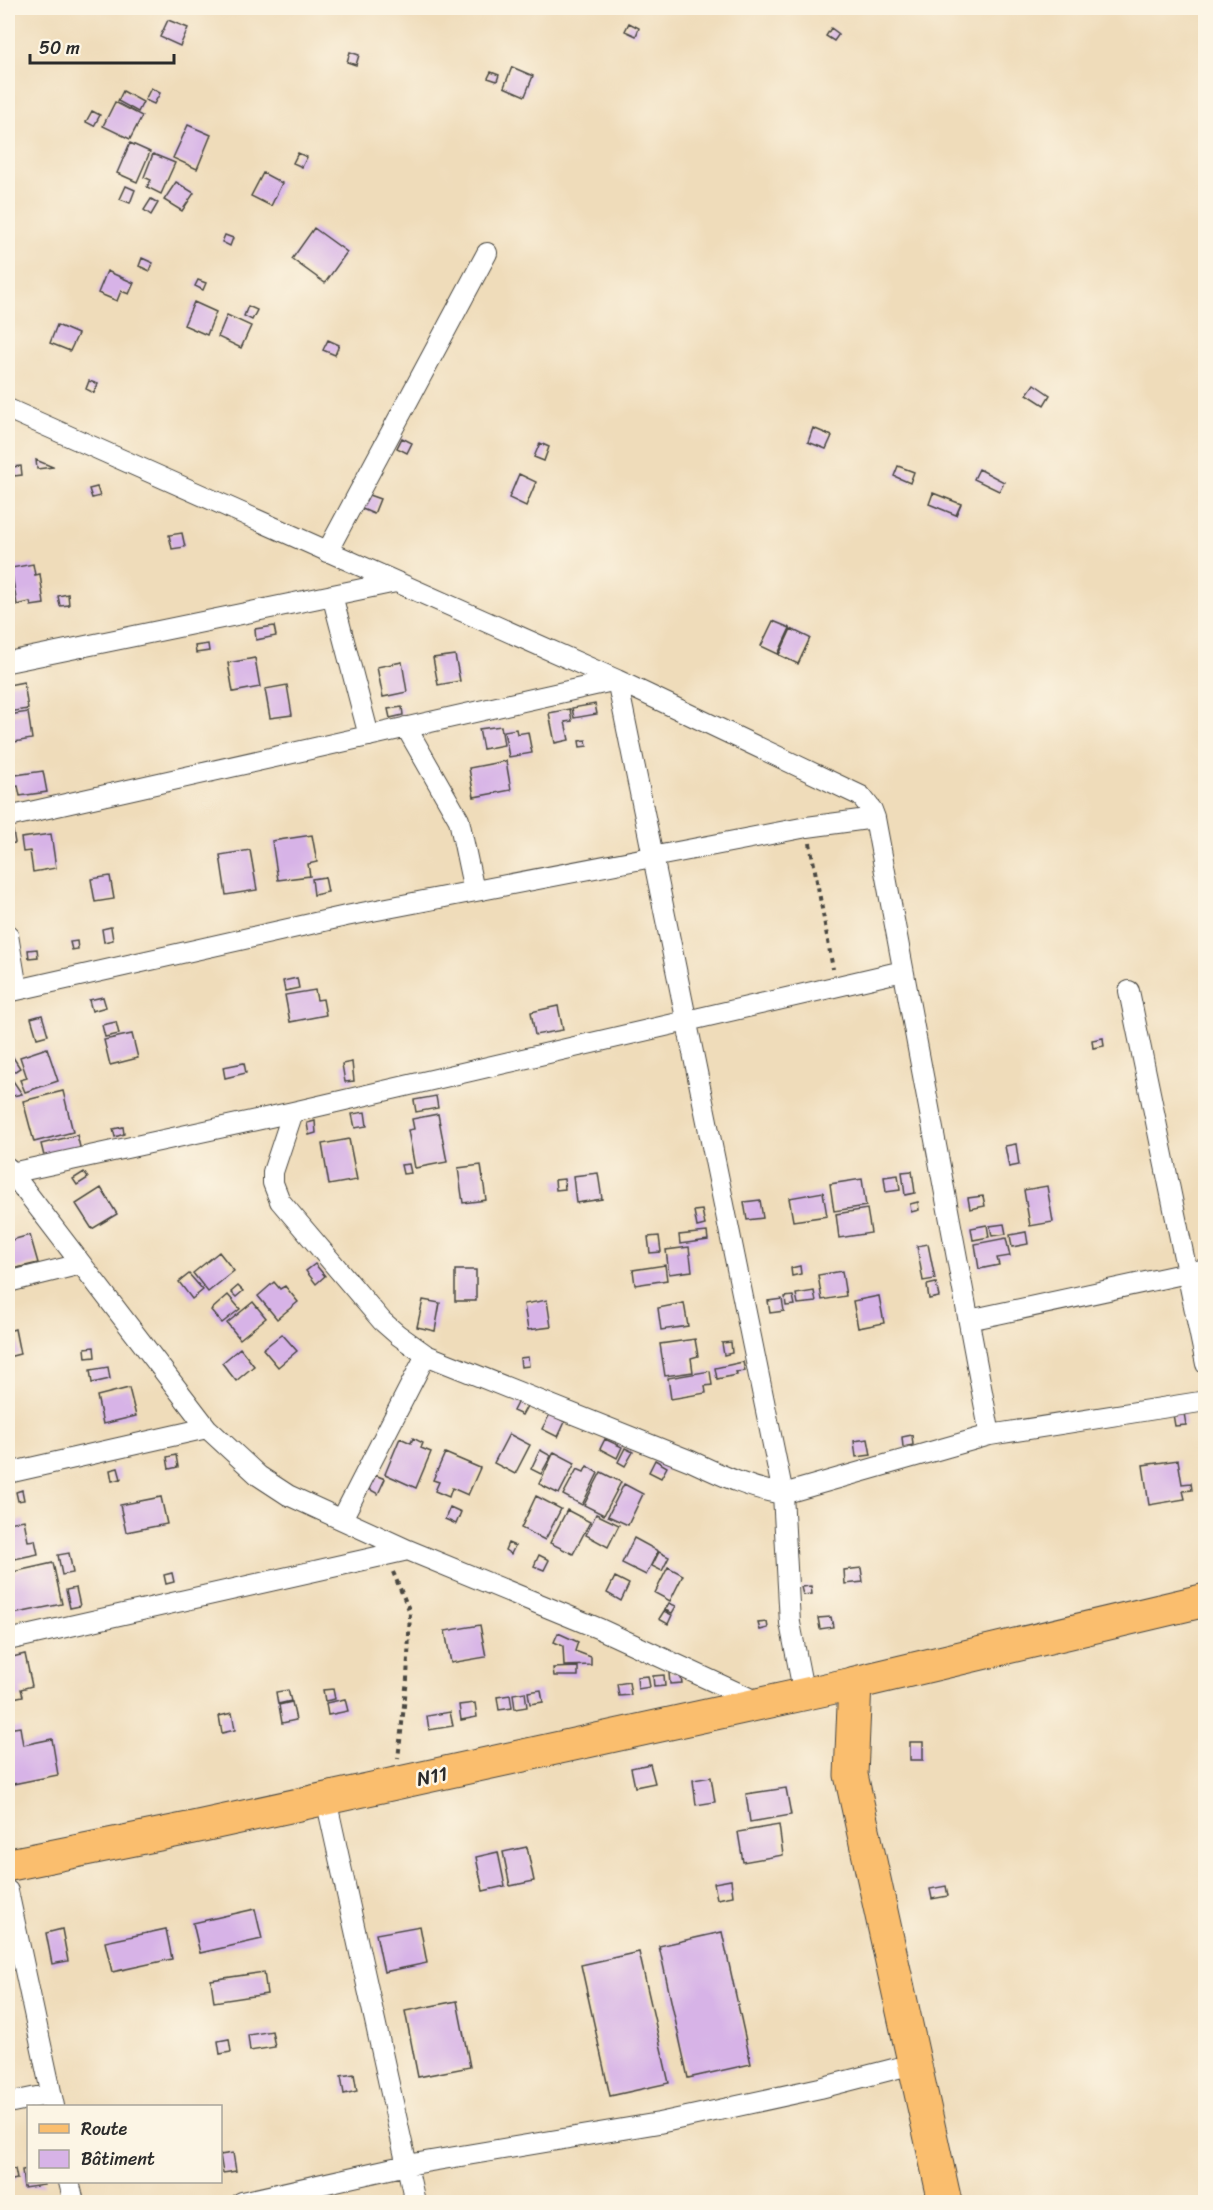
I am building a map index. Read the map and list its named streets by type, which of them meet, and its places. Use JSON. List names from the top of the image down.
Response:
{
  "streets": {
    "main road": ["N11"]
  },
  "legend": ["Route", "Bâtiment"],
  "scale_bar": "50 m"
}
